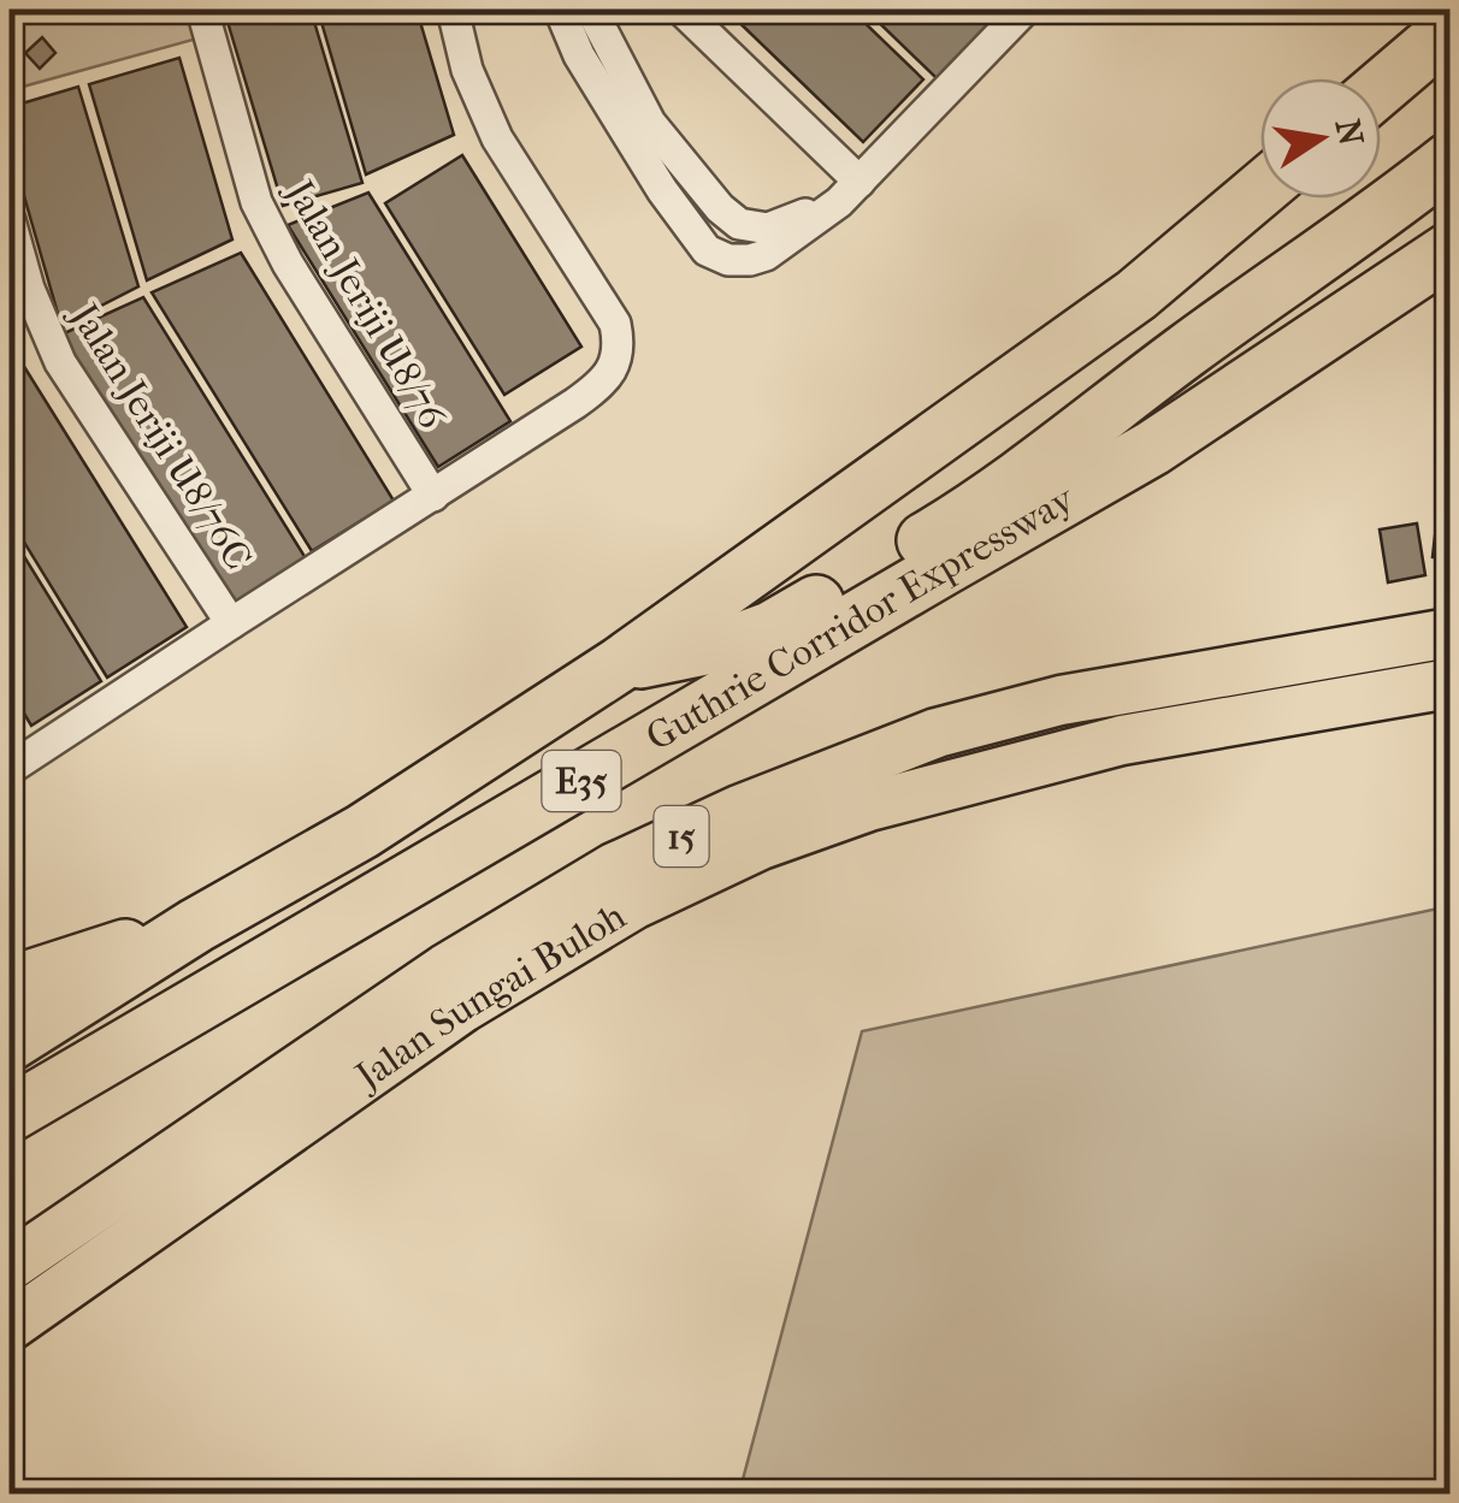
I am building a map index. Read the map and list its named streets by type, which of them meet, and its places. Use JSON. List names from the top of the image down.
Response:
{
  "streets": {
    "highway": [
      "Guthrie Corridor Expressway",
      "E35",
      "15",
      "Jalan Sungai Buloh"
    ],
    "street": ["Jalan Jeriji U8/76", "Jalan Jeriji U8/76C"]
  },
  "crossings": [
    ["Jalan Jeriji U8/76", "Jalan Jeriji U8/76C"]
  ],
  "north": "right"
}
